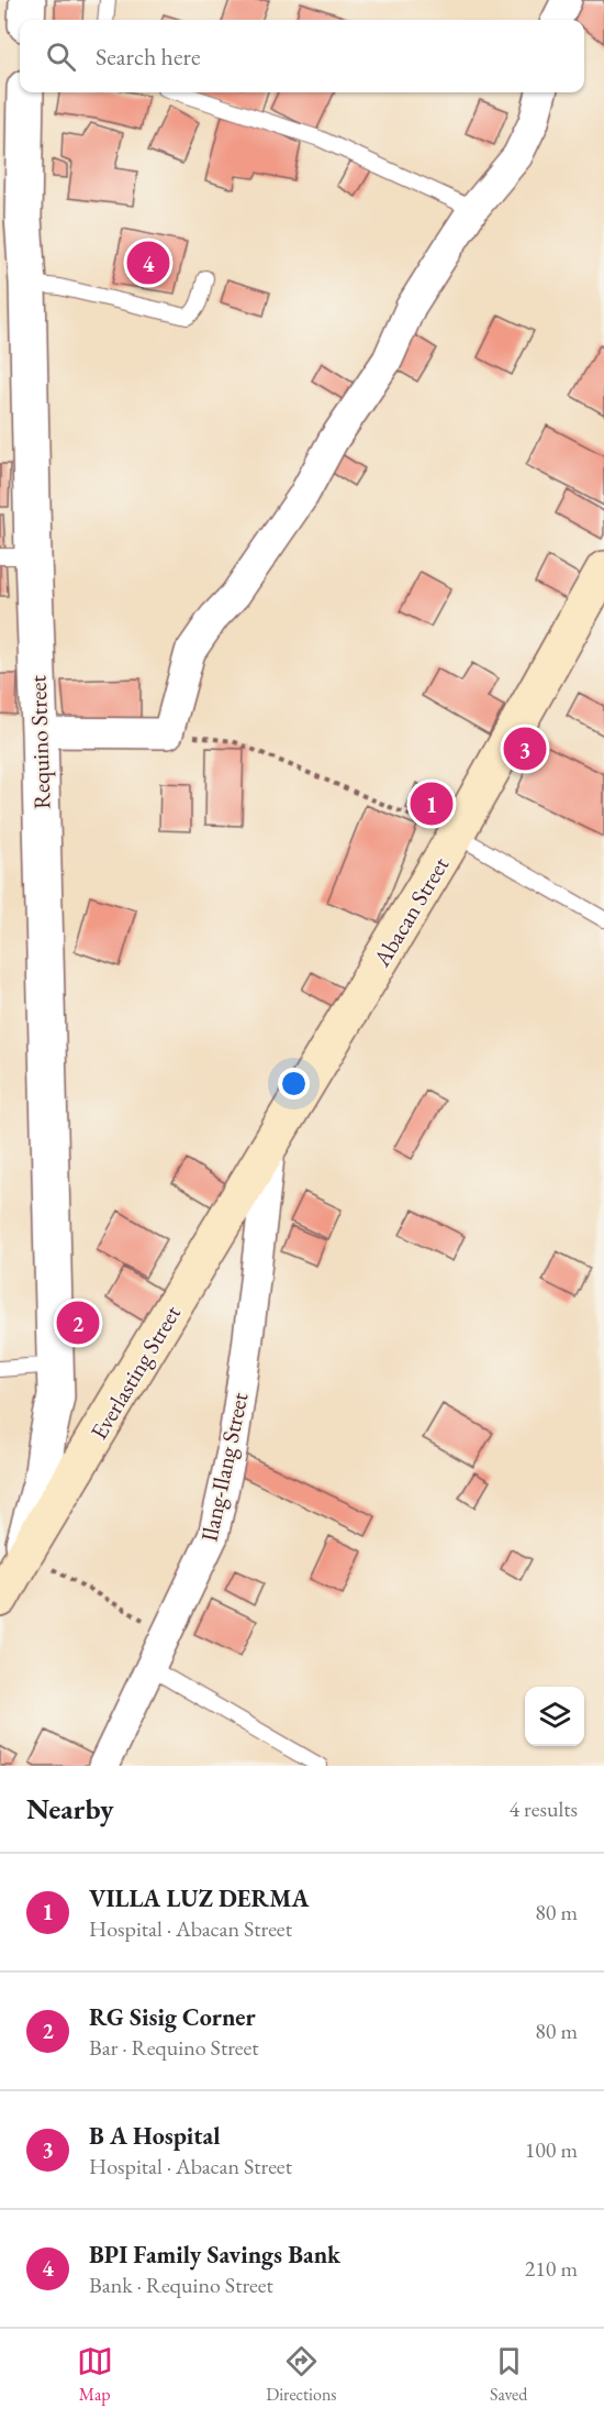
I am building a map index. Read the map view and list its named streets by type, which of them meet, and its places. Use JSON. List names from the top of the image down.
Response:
{
  "streets": {
    "main road": ["Abacan Street", "Everlasting Street"],
    "street": ["Requino Street", "Ilang-Ilang Street"]
  },
  "crossings": [
    ["Requino Street", "Everlasting Street"],
    ["Abacan Street", "Everlasting Street"],
    ["Abacan Street", "Ilang-Ilang Street"],
    ["Everlasting Street", "Ilang-Ilang Street"]
  ],
  "page": {
    "search": "Search here",
    "pins": [
      "4",
      "3",
      "1",
      "2"
    ],
    "heading": ["Nearby", "4 results"],
    "list": [
      {
        "mark": "1",
        "name": "VILLA LUZ DERMA",
        "note": "Hospital · Abacan Street",
        "value": "80 m"
      },
      {
        "mark": "2",
        "name": "RG Sisig Corner",
        "note": "Bar · Requino Street",
        "value": "80 m"
      },
      {
        "mark": "3",
        "name": "B A Hospital",
        "note": "Hospital · Abacan Street",
        "value": "100 m"
      },
      {
        "mark": "4",
        "name": "BPI Family Savings Bank",
        "note": "Bank · Requino Street",
        "value": "210 m"
      }
    ],
    "nav": ["Map", "Directions", "Saved"]
  }
}
